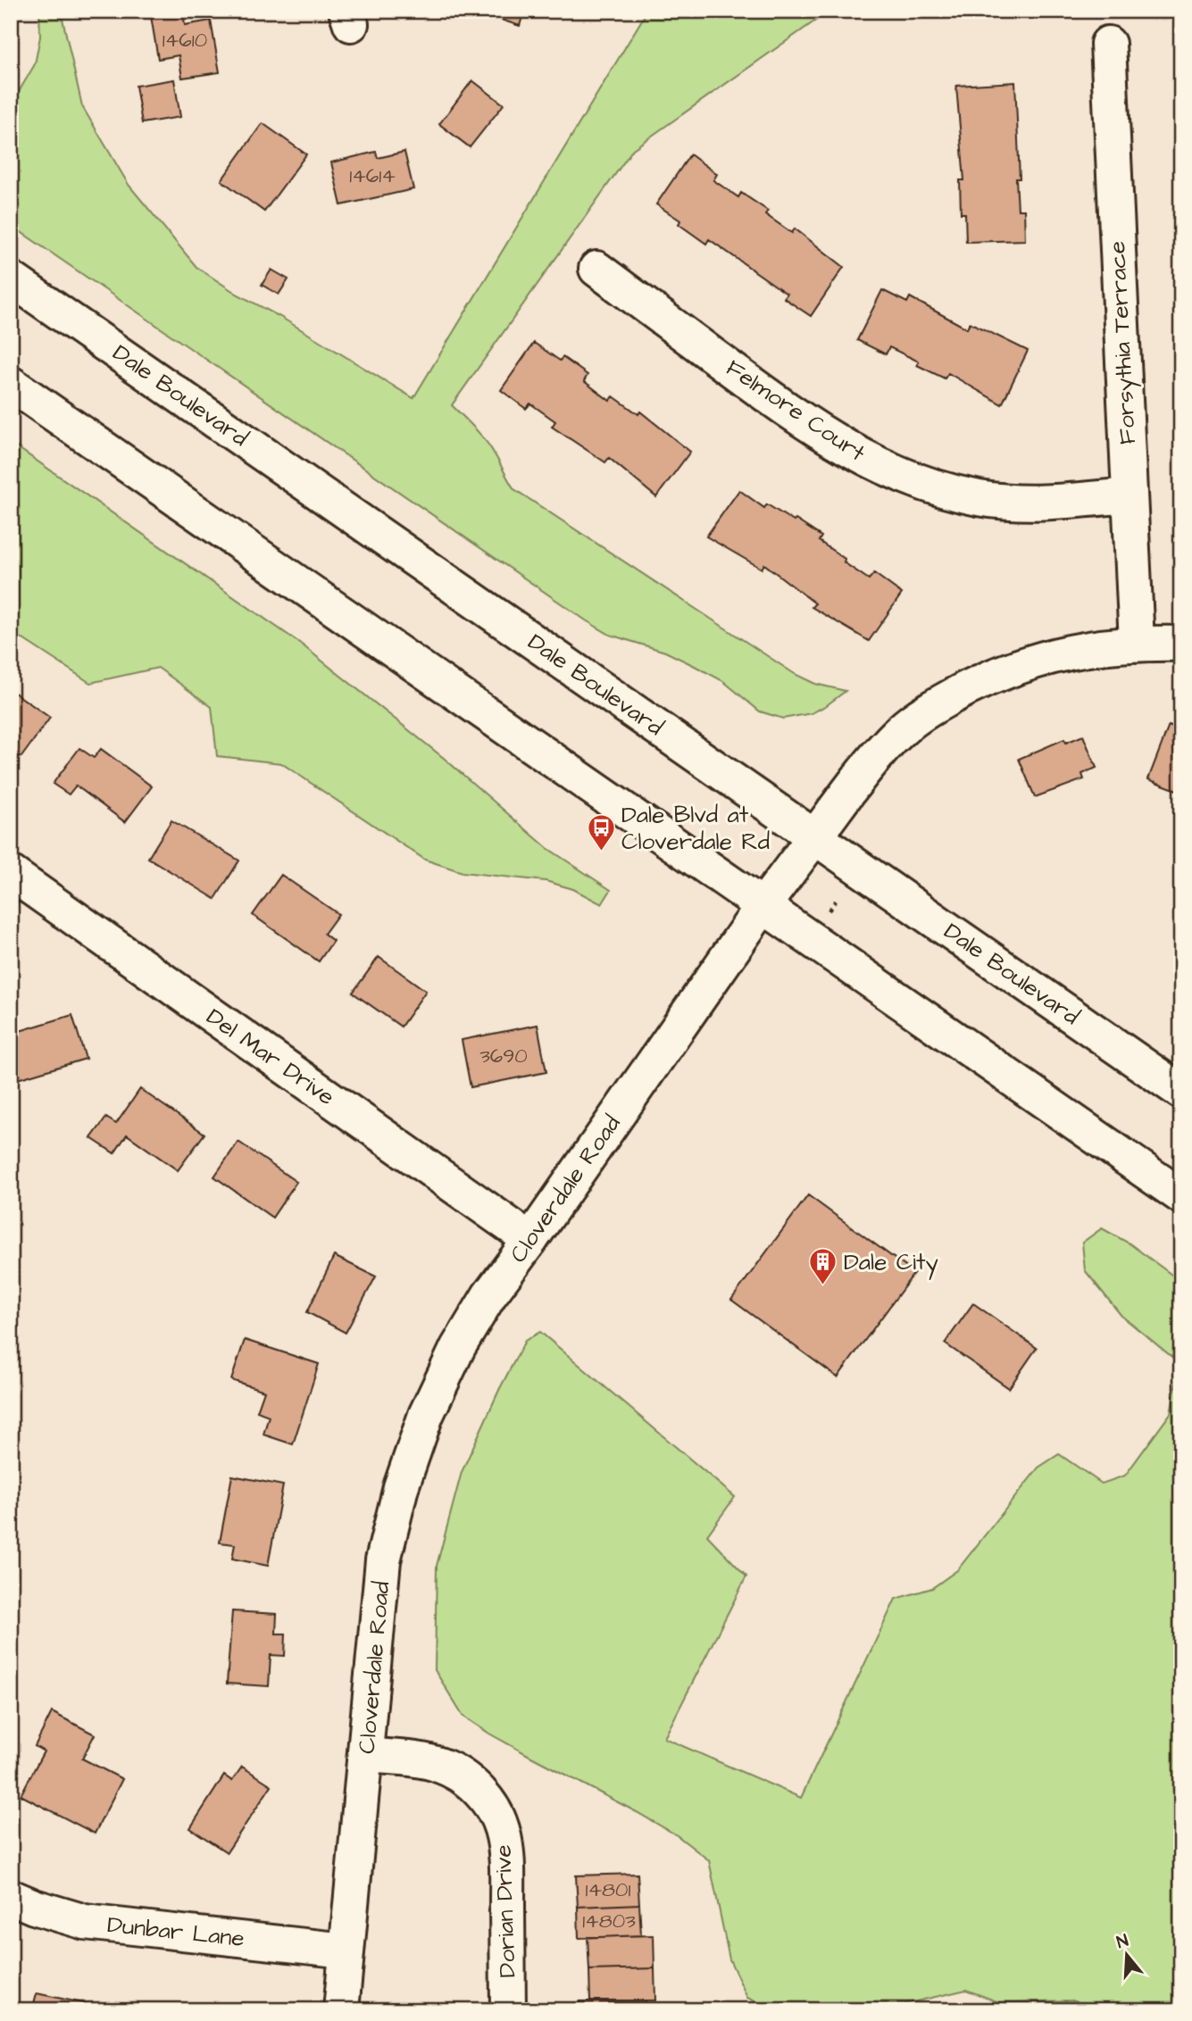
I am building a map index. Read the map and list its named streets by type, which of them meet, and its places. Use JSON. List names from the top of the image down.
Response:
{
  "streets": {
    "street": [
      "Forsythia Terrace",
      "Dale Boulevard",
      "Felmore Court",
      "Del Mar Drive",
      "Cloverdale Road",
      "Dorian Drive",
      "Dunbar Lane"
    ]
  },
  "crossings": [
    ["Forsythia Terrace", "Felmore Court"],
    ["Forsythia Terrace", "Cloverdale Road"],
    ["Dale Boulevard", "Cloverdale Road"],
    ["Del Mar Drive", "Cloverdale Road"],
    ["Cloverdale Road", "Dorian Drive"],
    ["Cloverdale Road", "Dunbar Lane"]
  ],
  "places": {
    "bus stop": ["Dale Blvd at Cloverdale Rd"],
    "building": ["Dale City"]
  },
  "house_numbers": [
    "14610",
    "14614",
    "3690",
    "14801",
    "14803"
  ],
  "north": "top"
}
